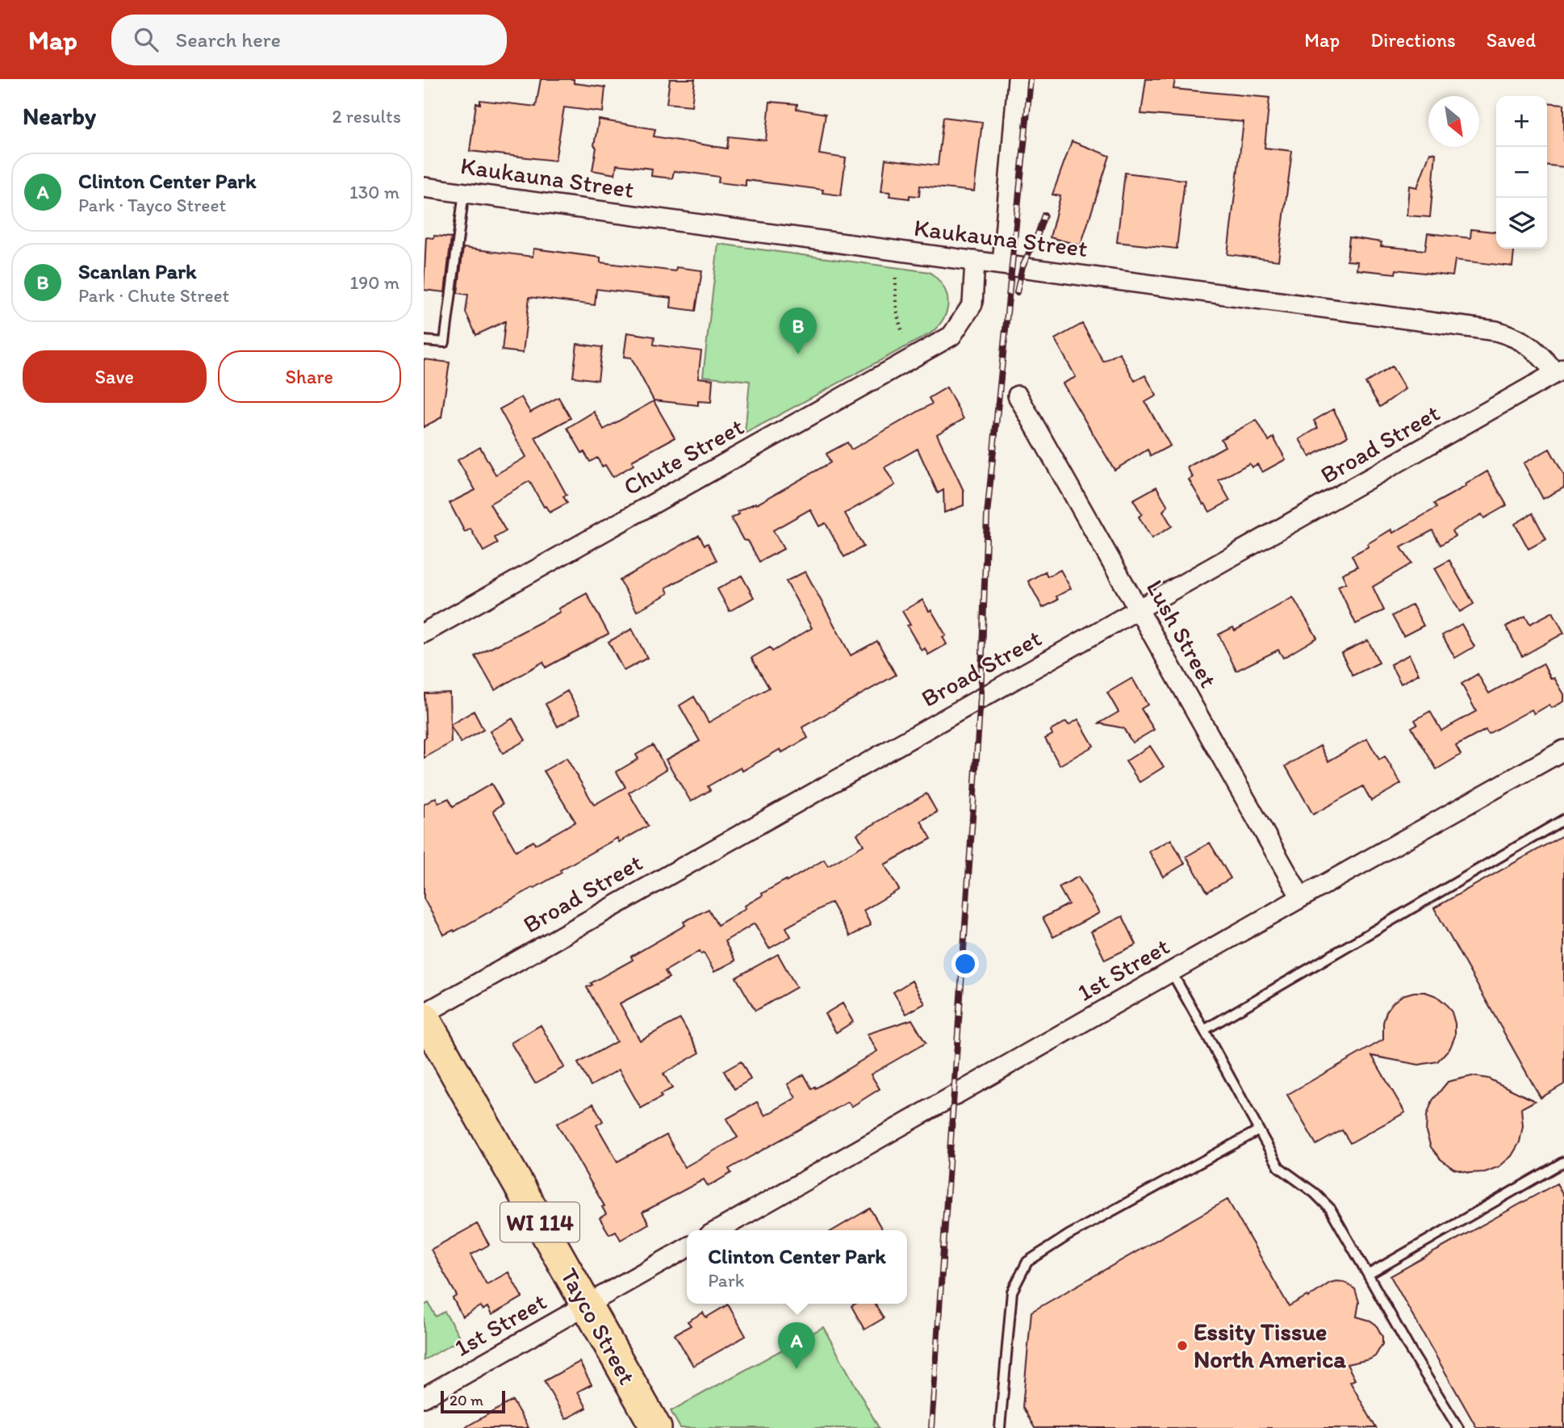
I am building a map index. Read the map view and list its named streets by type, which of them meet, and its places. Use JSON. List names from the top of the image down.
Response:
{
  "streets": {
    "main road": ["WI 114", "Tayco Street"],
    "street": [
      "Kaukauna Street",
      "Broad Street",
      "Chute Street",
      "Lush Street",
      "1st Street"
    ]
  },
  "crossings": [
    ["Kaukauna Street", "Broad Street"],
    ["Kaukauna Street", "Chute Street"],
    ["Broad Street", "Lush Street"],
    ["Broad Street", "Tayco Street"],
    ["Lush Street", "1st Street"],
    ["1st Street", "Tayco Street"]
  ],
  "places": ["Essity Tissue North America"],
  "scale_bar": "20 m",
  "north": "bottom right",
  "page": {
    "header": "Map",
    "search": "Search here",
    "nav": ["Map", "Directions", "Saved"],
    "heading": ["Nearby", "2 results"],
    "map_buttons": ["+", "−"],
    "list": [
      {
        "mark": "A",
        "name": "Clinton Center Park",
        "note": "Park · Tayco Street",
        "value": "130 m"
      },
      {
        "mark": "B",
        "name": "Scanlan Park",
        "note": "Park · Chute Street",
        "value": "190 m"
      }
    ],
    "pins": ["B", "A"],
    "buttons": ["Save", "Share"],
    "popup": ["Clinton Center Park", "Park"],
    "scale": "20 m"
  }
}
